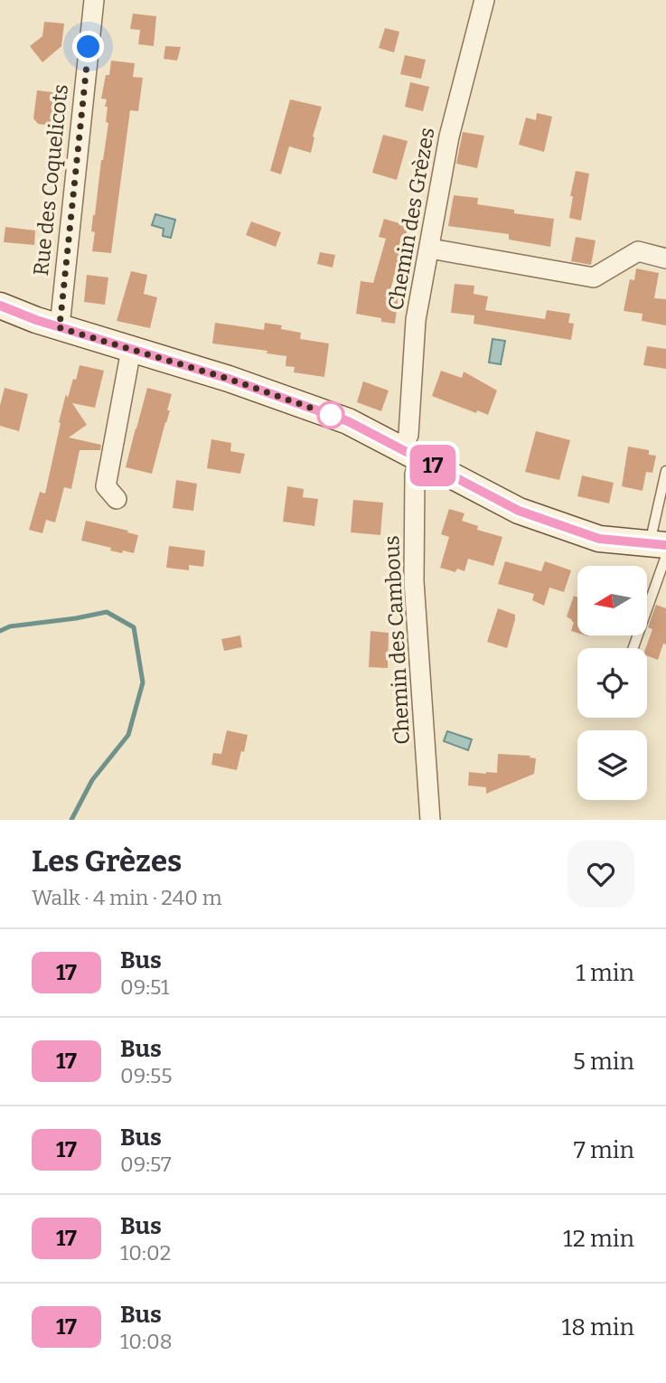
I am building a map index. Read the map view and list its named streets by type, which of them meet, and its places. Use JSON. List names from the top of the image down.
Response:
{
  "streets": {
    "street": ["Rue des Coquelicots", "Chemin des Grèzes", "Chemin des Cambous"]
  },
  "crossings": [
    ["Chemin des Grèzes", "Chemin des Cambous"]
  ],
  "lines": ["bus line 17"],
  "north": "left",
  "page": {
    "on_map": "17",
    "heading": ["Les Grèzes", "Walk · 4 min · 240 m"],
    "list": [
      {
        "mark": "17",
        "name": "Bus",
        "note": "09:51",
        "value": "1 min"
      },
      {
        "mark": "17",
        "name": "Bus",
        "note": "09:55",
        "value": "5 min"
      },
      {
        "mark": "17",
        "name": "Bus",
        "note": "09:57",
        "value": "7 min"
      },
      {
        "mark": "17",
        "name": "Bus",
        "note": "10:02",
        "value": "12 min"
      },
      {
        "mark": "17",
        "name": "Bus",
        "note": "10:08",
        "value": "18 min"
      }
    ]
  }
}
